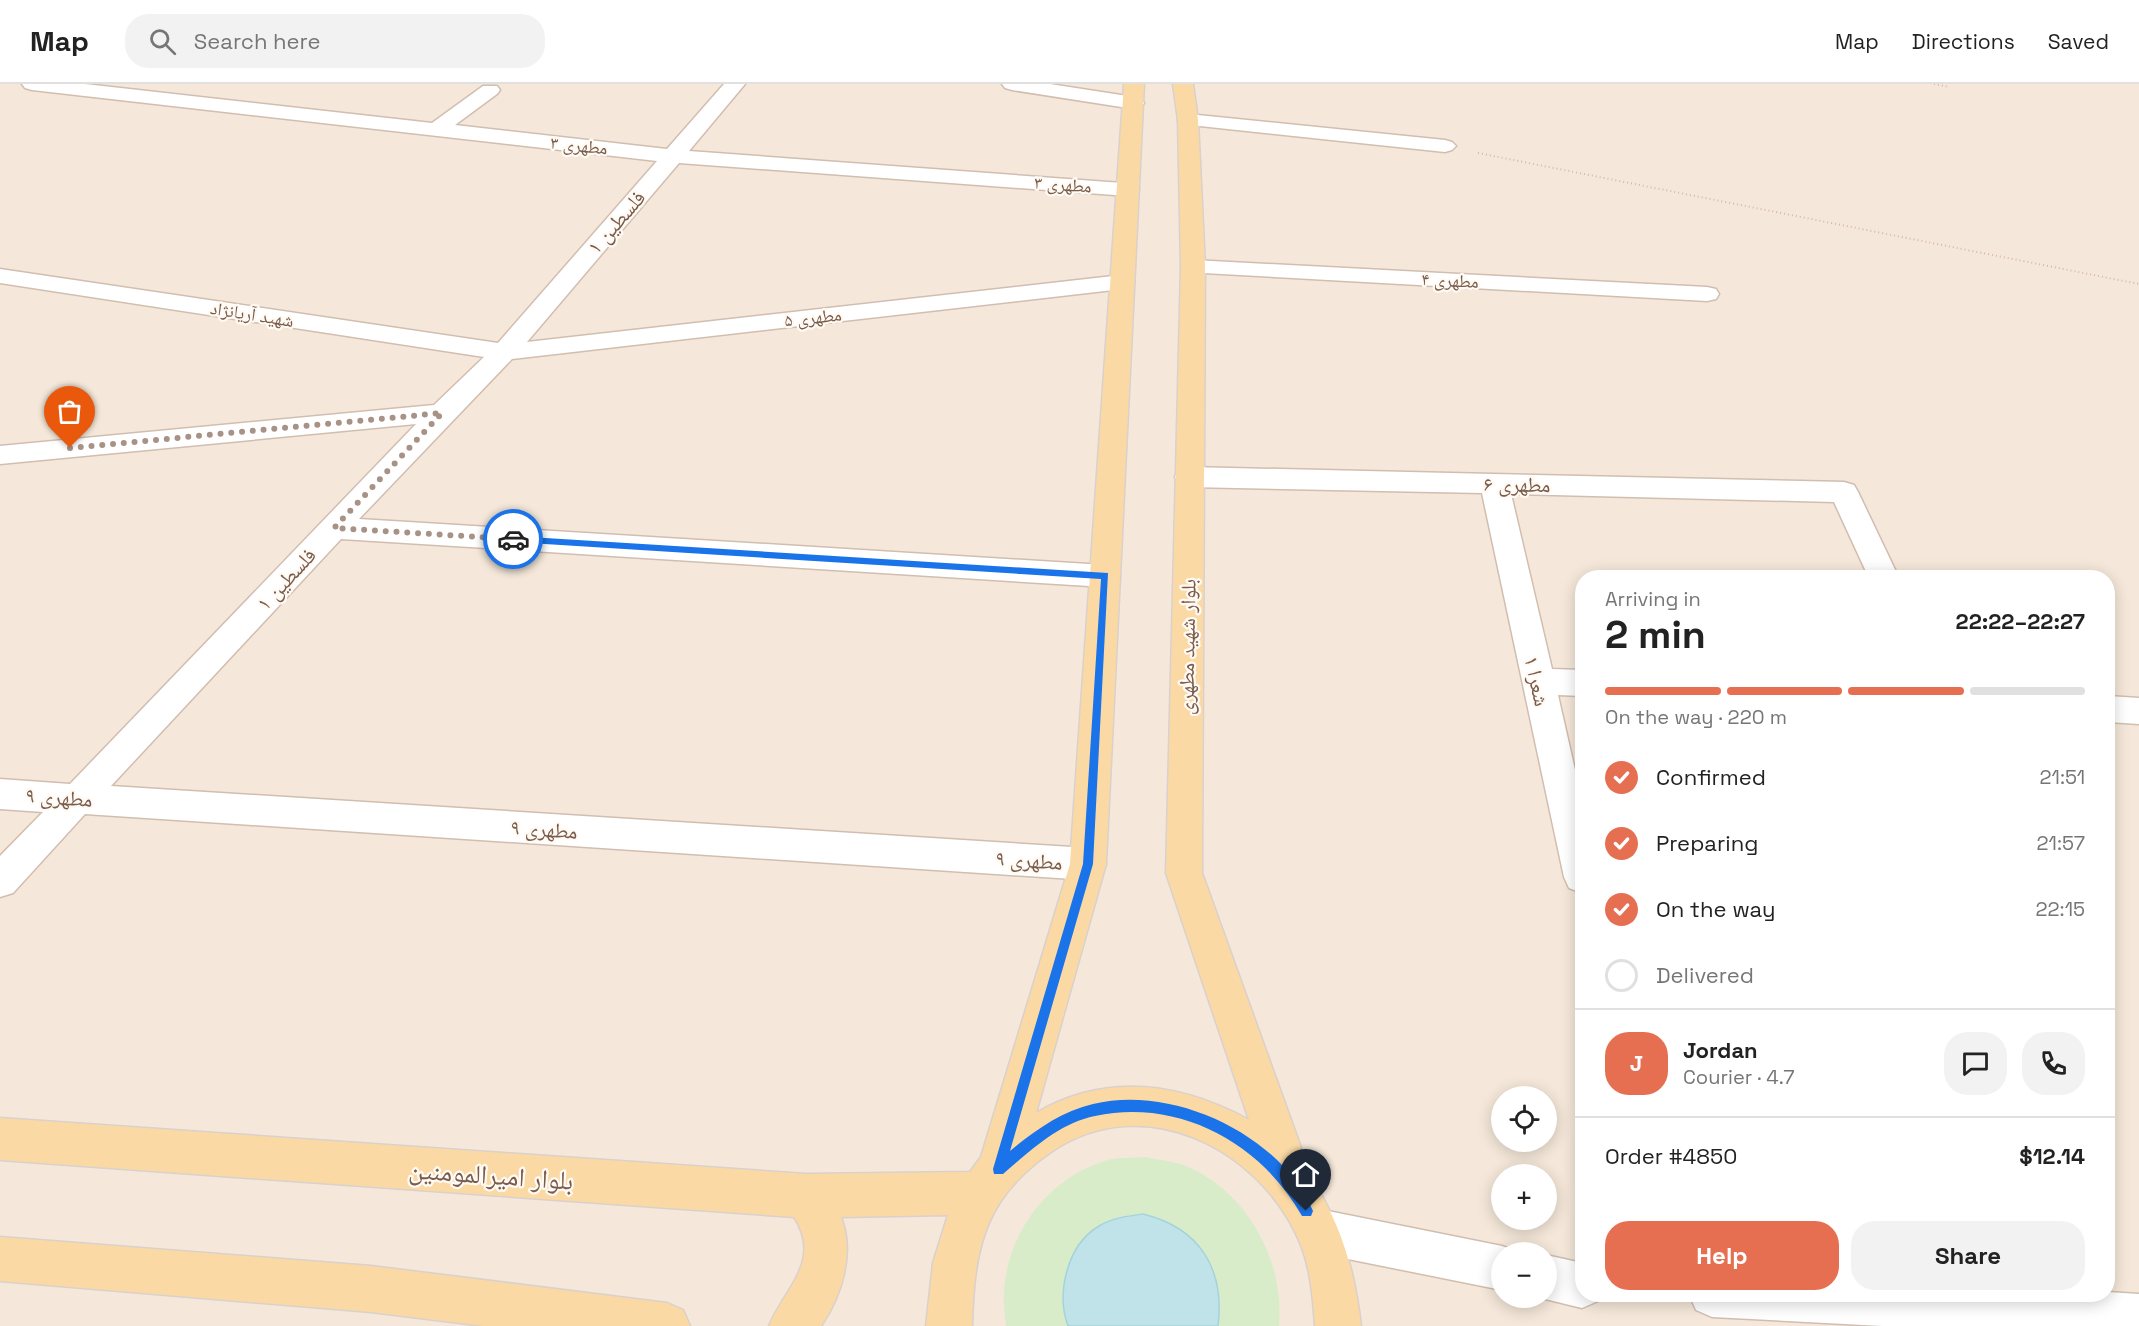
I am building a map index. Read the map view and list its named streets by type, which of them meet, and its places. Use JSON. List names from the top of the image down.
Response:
{
  "streets": {
    "main road": ["بلوار شهید مطهری", "بلوار امیرالمومنین"],
    "street": [
      "مطهری ۳",
      "فلسطین ۱",
      "مطهری ۴",
      "شهید آریانژاد",
      "مطهری ۵",
      "مطهری ۶",
      "شعرا ۱",
      "مطهری ۹"
    ]
  },
  "crossings": [
    ["مطهری ۳", "فلسطین ۱"],
    ["فلسطین ۱", "شهید آریانژاد"],
    ["فلسطین ۱", "مطهری ۵"],
    ["فلسطین ۱", "مطهری ۹"],
    ["مطهری ۴", "بلوار شهید مطهری"],
    ["شهید آریانژاد", "مطهری ۵"],
    ["مطهری ۶", "بلوار شهید مطهری"],
    ["مطهری ۶", "شعرا ۱"]
  ],
  "page": {
    "header": "Map",
    "search": "Search here",
    "nav": ["Map", "Directions", "Saved"],
    "heading": ["2 min", "Arriving in", "22:22–22:27"],
    "panel": [
      "Jordan",
      "Courier · 4.7",
      "Order #4850",
      "$12.14"
    ],
    "bar": "On the way · 220 m",
    "list": [
      ["Confirmed", "21:51"],
      ["Preparing", "21:57"],
      ["On the way", "22:15"],
      "Delivered"
    ],
    "round": "J",
    "map_buttons": ["+", "−"],
    "buttons": ["Help", "Share"]
  }
}
